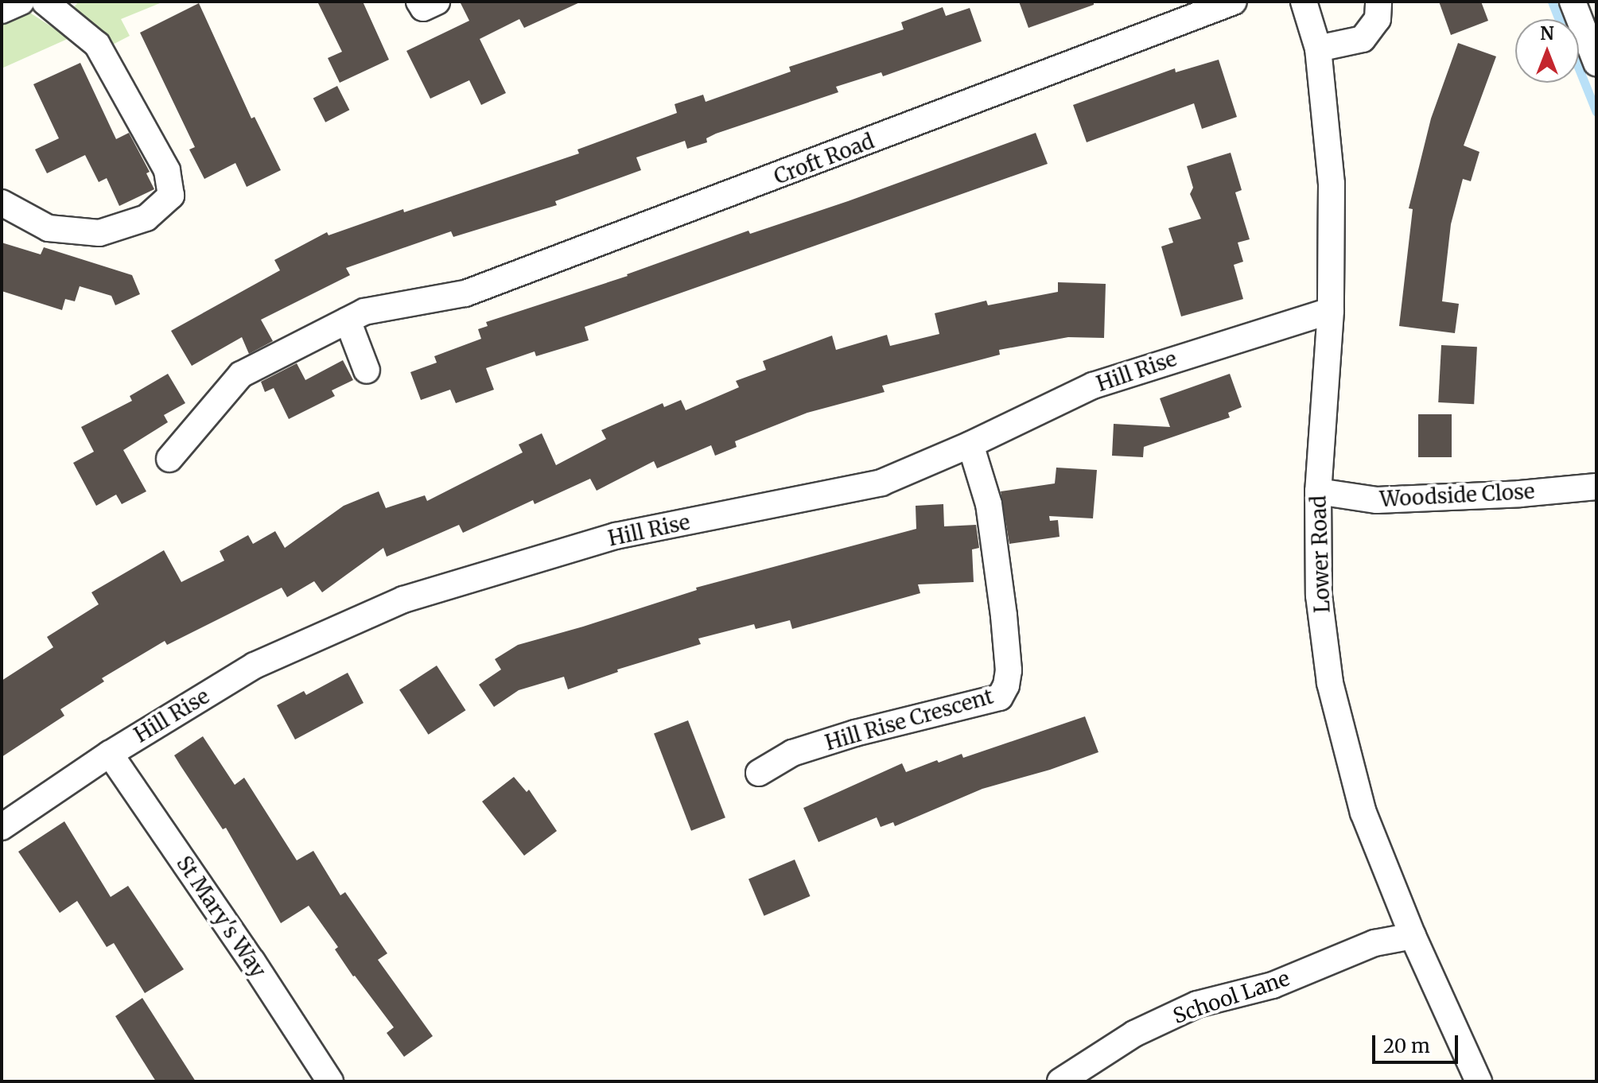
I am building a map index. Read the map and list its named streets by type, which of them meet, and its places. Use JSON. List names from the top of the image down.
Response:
{
  "streets": {
    "street": [
      "Croft Road",
      "Hill Rise",
      "Woodside Close",
      "Lower Road",
      "Hill Rise Crescent",
      "St Mary's Way",
      "School Lane"
    ]
  },
  "crossings": [
    ["Hill Rise", "Lower Road"],
    ["Hill Rise", "Hill Rise Crescent"],
    ["Hill Rise", "St Mary's Way"],
    ["Woodside Close", "Lower Road"],
    ["Lower Road", "School Lane"]
  ],
  "scale_bar": "20 m",
  "north": "top"
}
